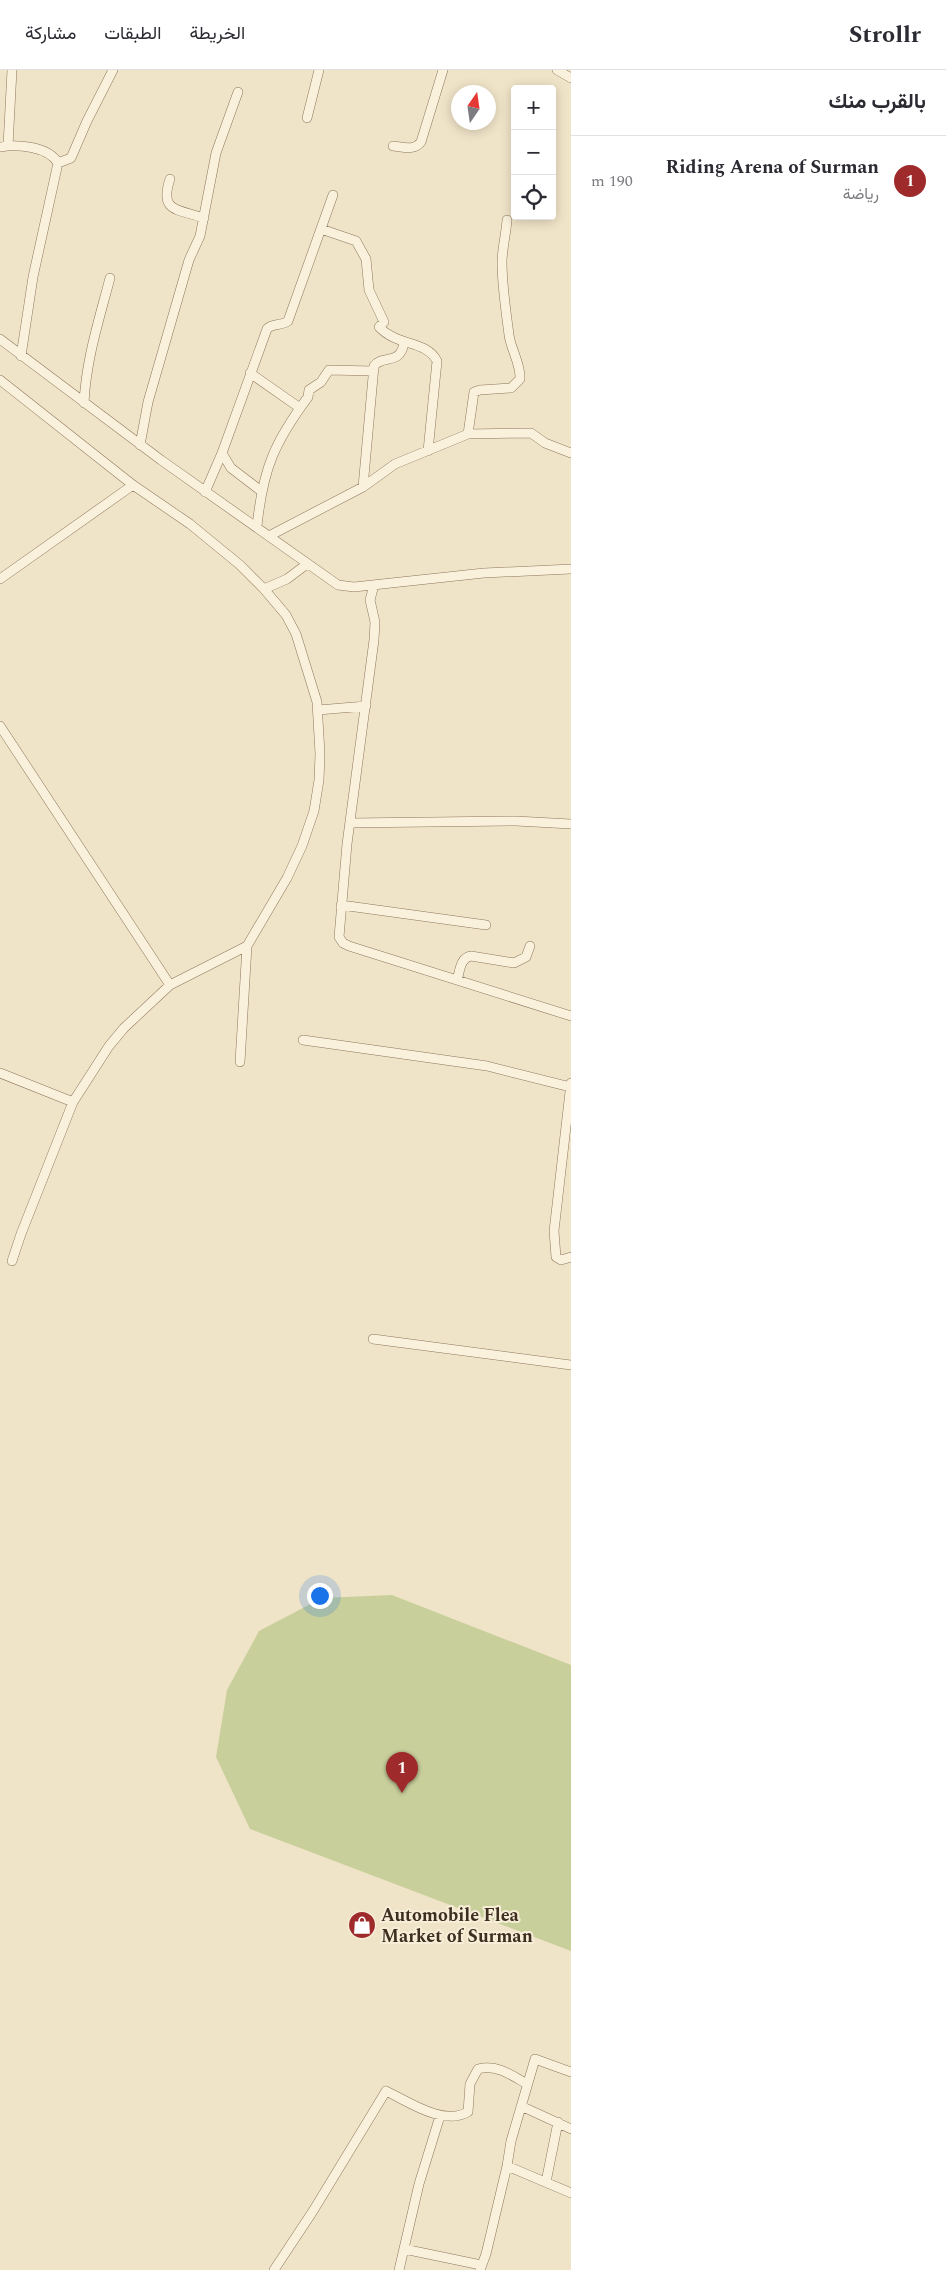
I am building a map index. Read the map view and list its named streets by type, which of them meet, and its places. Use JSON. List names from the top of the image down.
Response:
{
  "places": {
    "shop": ["Automobile Flea Market of Surman"]
  },
  "north": "top",
  "page": {
    "header": "Strollr",
    "nav": ["الخريطة", "الطبقات", "مشاركة"],
    "heading": "بالقرب منك",
    "map_buttons": ["+", "−"],
    "list": [
      {
        "mark": "1",
        "name": "Riding Arena of Surman",
        "note": "رياضة",
        "value": "190 m"
      }
    ],
    "pins": "1"
  }
}
